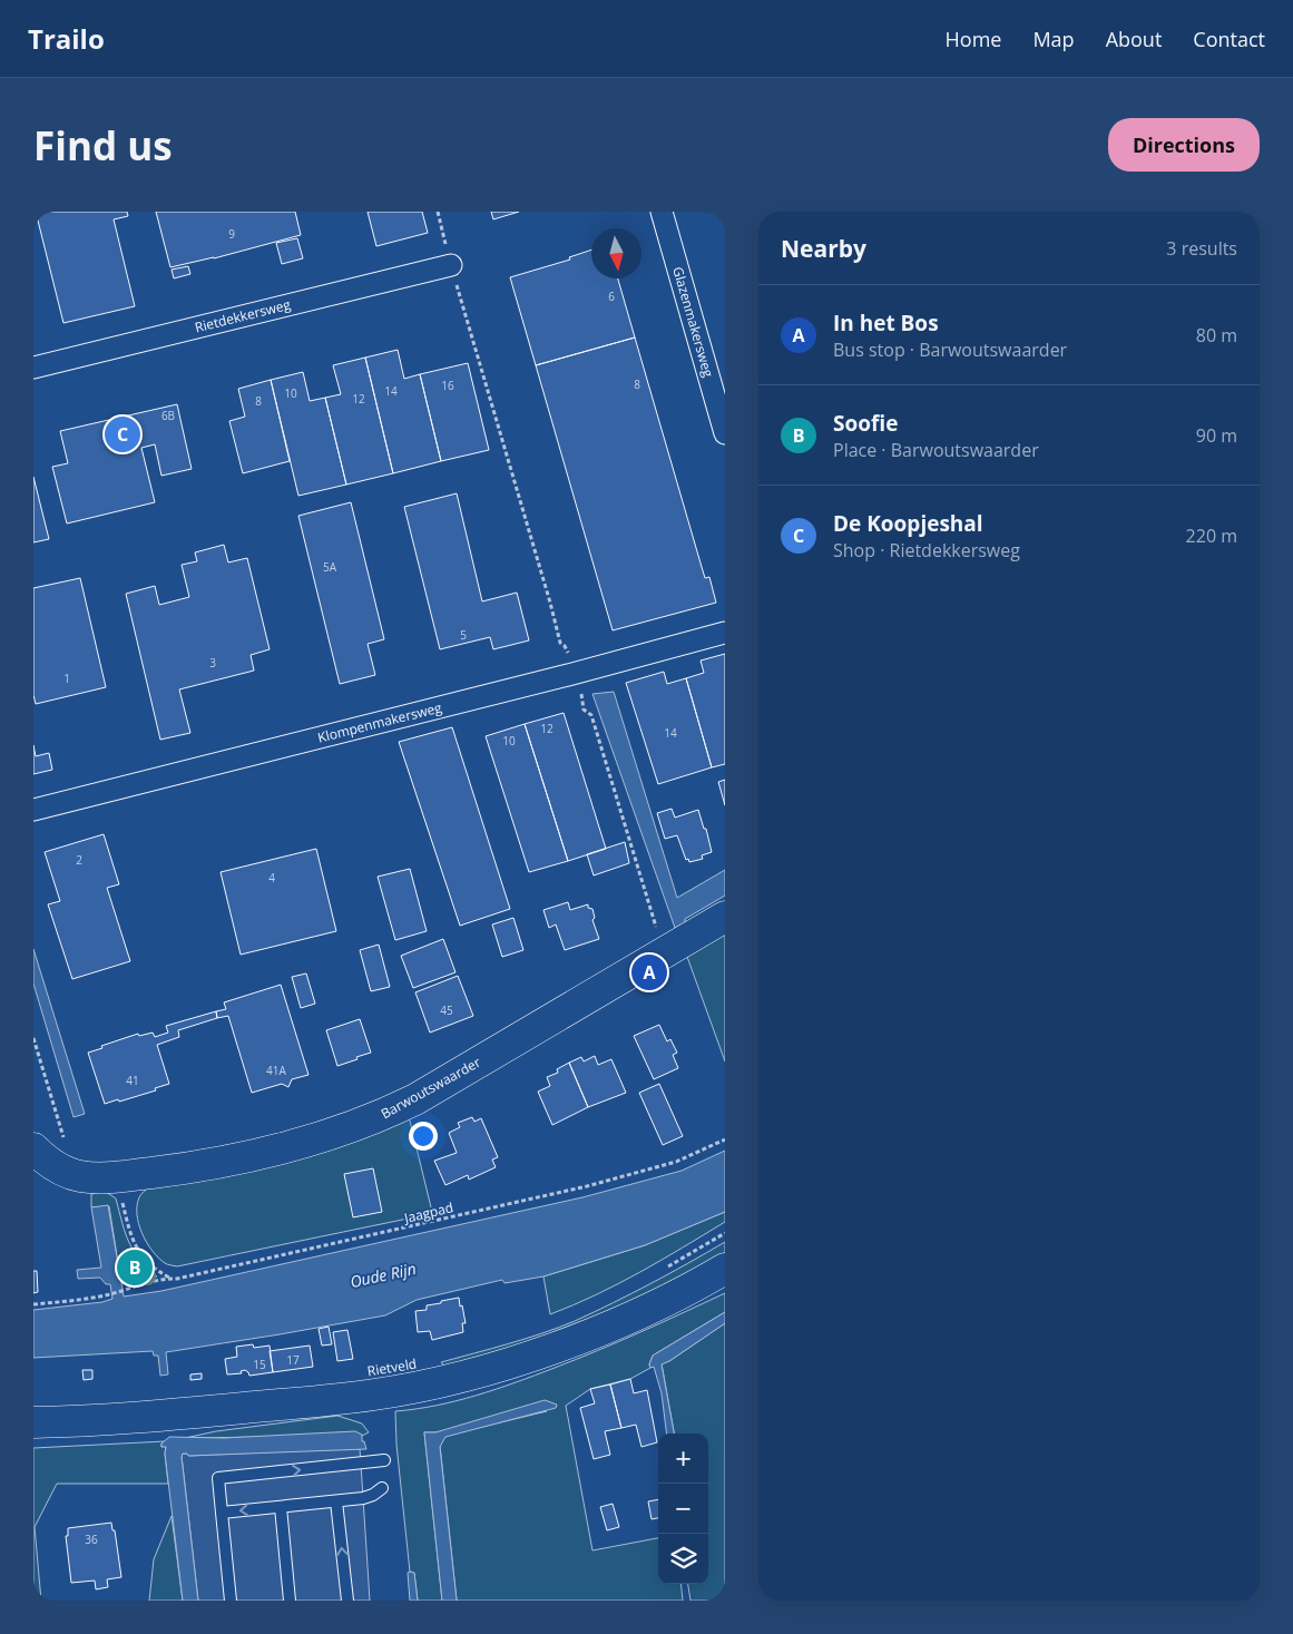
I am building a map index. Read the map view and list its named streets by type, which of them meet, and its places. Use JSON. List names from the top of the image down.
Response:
{
  "streets": {
    "street": [
      "Rietdekkersweg",
      "Glazenmakersweg",
      "Klompenmakersweg",
      "Barwoutswaarder",
      "Rietveld"
    ],
    "path": ["Jaagpad"]
  },
  "water": ["Oude Rijn"],
  "house_numbers": [
    "9",
    "6",
    "8",
    "16",
    "14",
    "10",
    "12",
    "8",
    "6B",
    "5A",
    "5",
    "3",
    "1",
    "12",
    "14",
    "10",
    "2",
    "4",
    "45",
    "41A",
    "41",
    "17",
    "15",
    "36"
  ],
  "north": "bottom",
  "page": {
    "header": "Trailo",
    "nav": [
      "Home",
      "Map",
      "About",
      "Contact"
    ],
    "buttons": "Directions",
    "title": "Find us",
    "heading": ["Nearby", "3 results"],
    "list": [
      {
        "mark": "A",
        "name": "In het Bos",
        "note": "Bus stop · Barwoutswaarder",
        "value": "80 m"
      },
      {
        "mark": "B",
        "name": "Soofie",
        "note": "Place · Barwoutswaarder",
        "value": "90 m"
      },
      {
        "mark": "C",
        "name": "De Koopjeshal",
        "note": "Shop · Rietdekkersweg",
        "value": "220 m"
      }
    ],
    "pins": ["C", "A", "B"],
    "map_buttons": ["+", "−"]
  }
}
